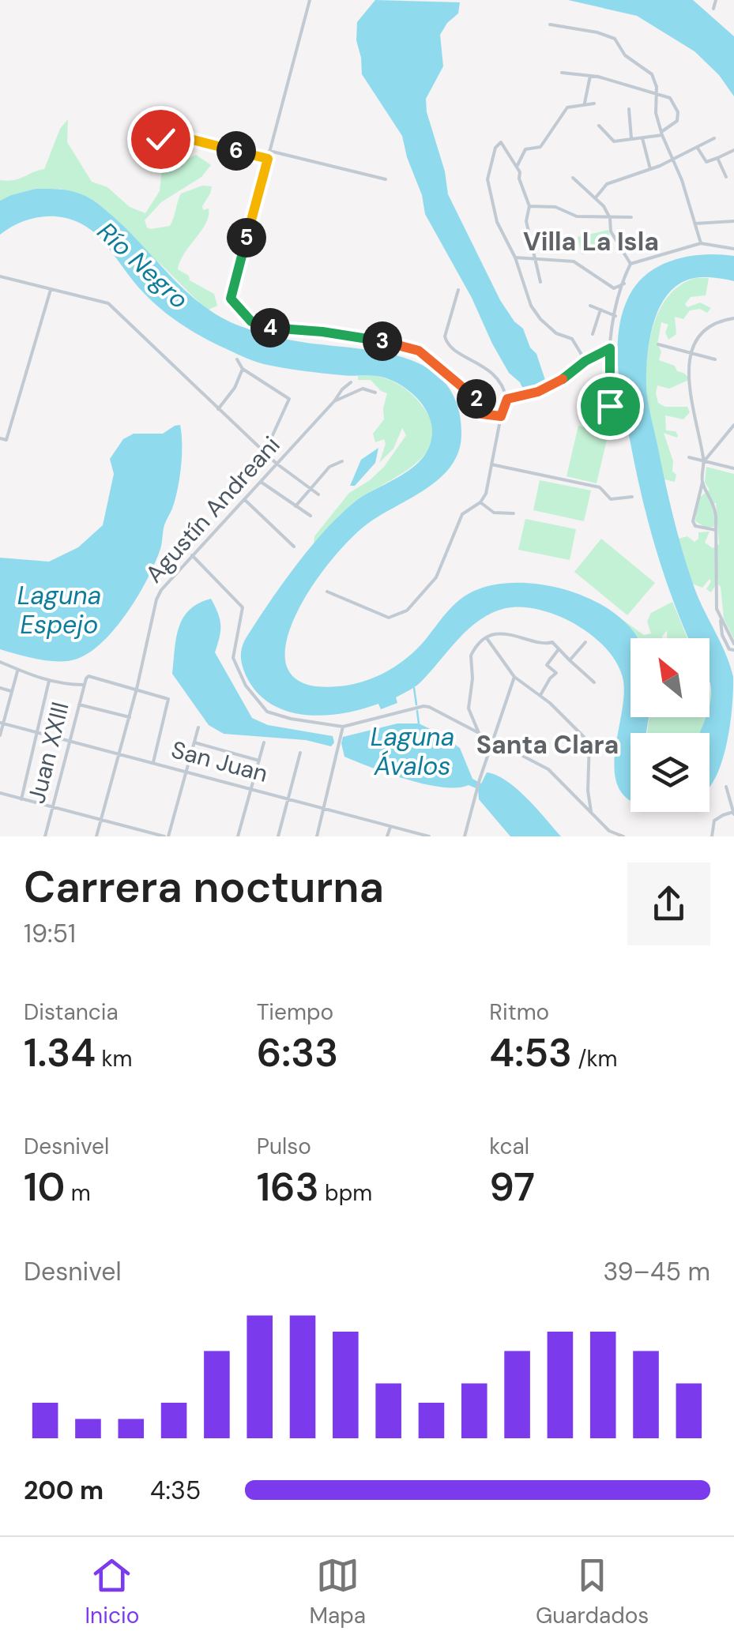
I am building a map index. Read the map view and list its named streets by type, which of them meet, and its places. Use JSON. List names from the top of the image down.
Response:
{
  "streets": {
    "street": ["Agustín Andreani", "Juan XXIII", "San Juan"]
  },
  "crossings": [
    ["Agustín Andreani", "Juan XXIII"],
    ["Agustín Andreani", "San Juan"],
    ["Juan XXIII", "San Juan"]
  ],
  "districts": ["Villa La Isla", "Santa Clara"],
  "water": ["Río Negro", "Laguna Espejo", "Laguna Ávalos"],
  "north": "top left",
  "page": {
    "pins": [
      "6",
      "5",
      "4",
      "3",
      "2"
    ],
    "heading": ["Carrera nocturna", "19:51"],
    "stats": [
      ["Distancia", "1.34 km"],
      ["Tiempo", "6:33"],
      ["Ritmo", "4:53 /km"],
      ["Desnivel", "10 m"],
      ["Pulso", "163 bpm"],
      ["kcal", "97"]
    ],
    "chart": ["Desnivel", "39–45 m"],
    "list": [
      {
        "name": "200 m",
        "note": "4:35"
      }
    ],
    "tabs": ["Inicio", "Mapa", "Guardados"]
  }
}
